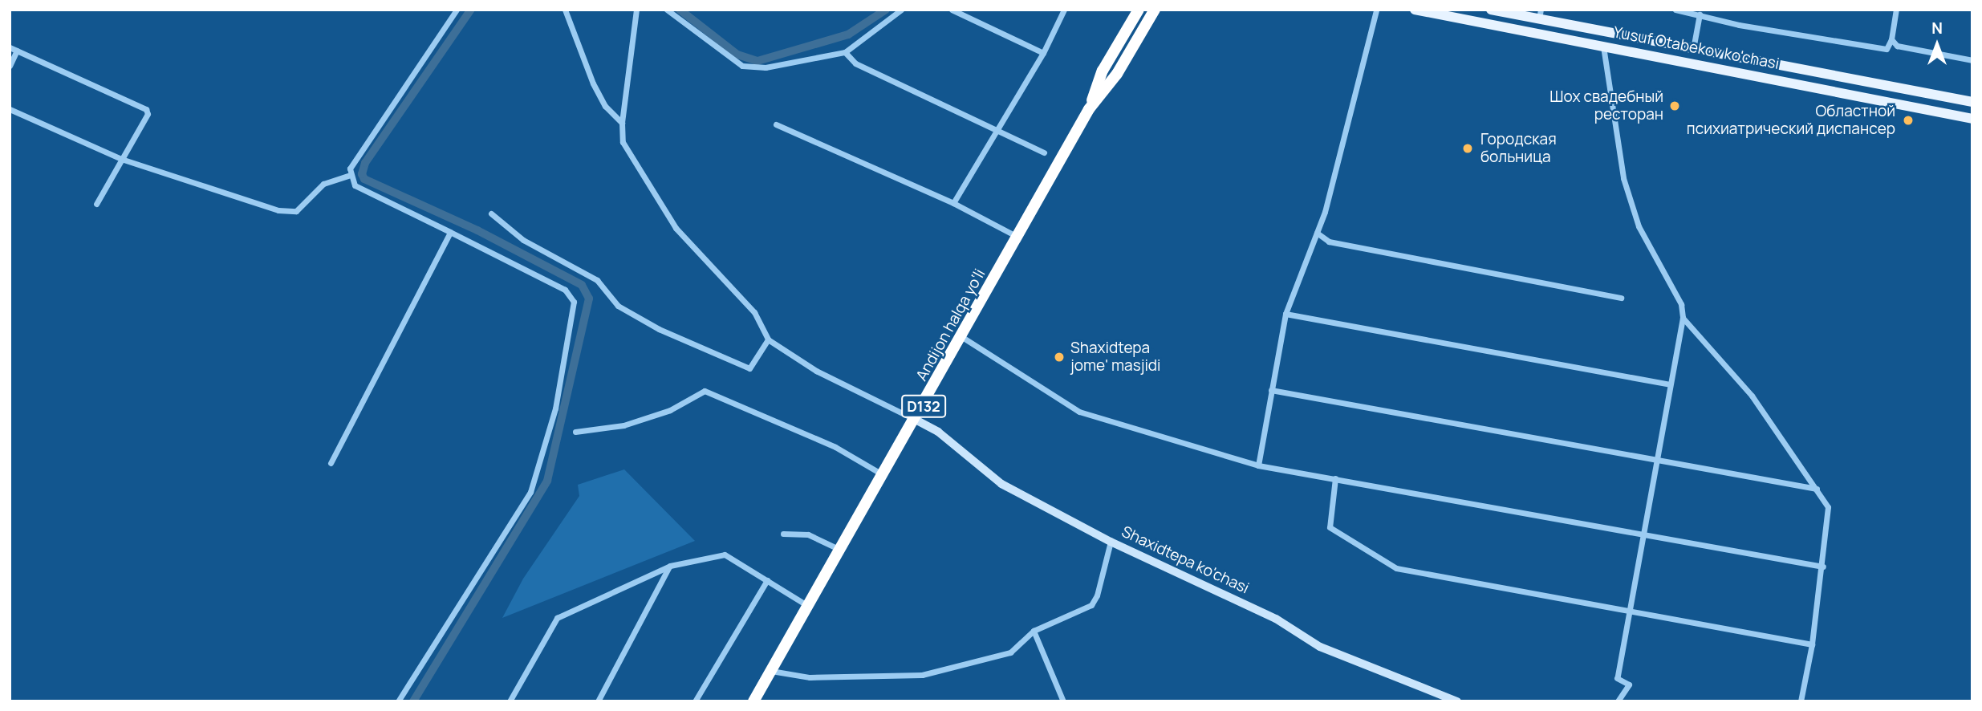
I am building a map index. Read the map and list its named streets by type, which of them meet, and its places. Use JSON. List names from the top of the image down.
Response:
{
  "streets": {
    "highway": ["Andijon halqa yo‘li", "D132"],
    "main road": ["Yusuf Otabekov ko'chasi"],
    "street": ["Shaxidtepa ko'chasi"]
  },
  "crossings": [
    ["Andijon halqa yo‘li", "Shaxidtepa ko'chasi"]
  ],
  "places": [
    "Шох свадебный ресторан",
    "Областной психиатрический диспансер",
    "Городская больница",
    "Shaxidtepa jome' masjidi"
  ],
  "north": "top"
}
